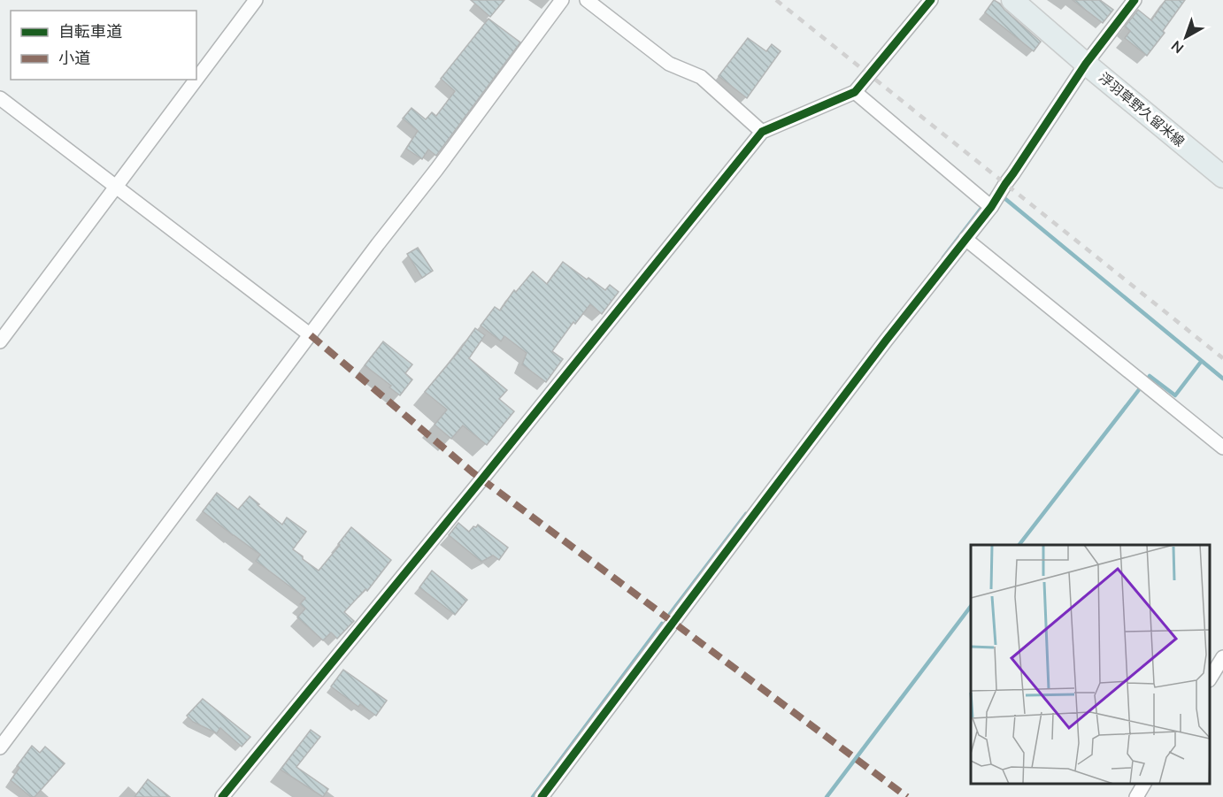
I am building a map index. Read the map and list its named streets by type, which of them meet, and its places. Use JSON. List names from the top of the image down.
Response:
{
  "streets": {
    "main road": ["浮羽草野久留米線"]
  },
  "legend": ["自転車道", "小道"],
  "north": "bottom left"
}
